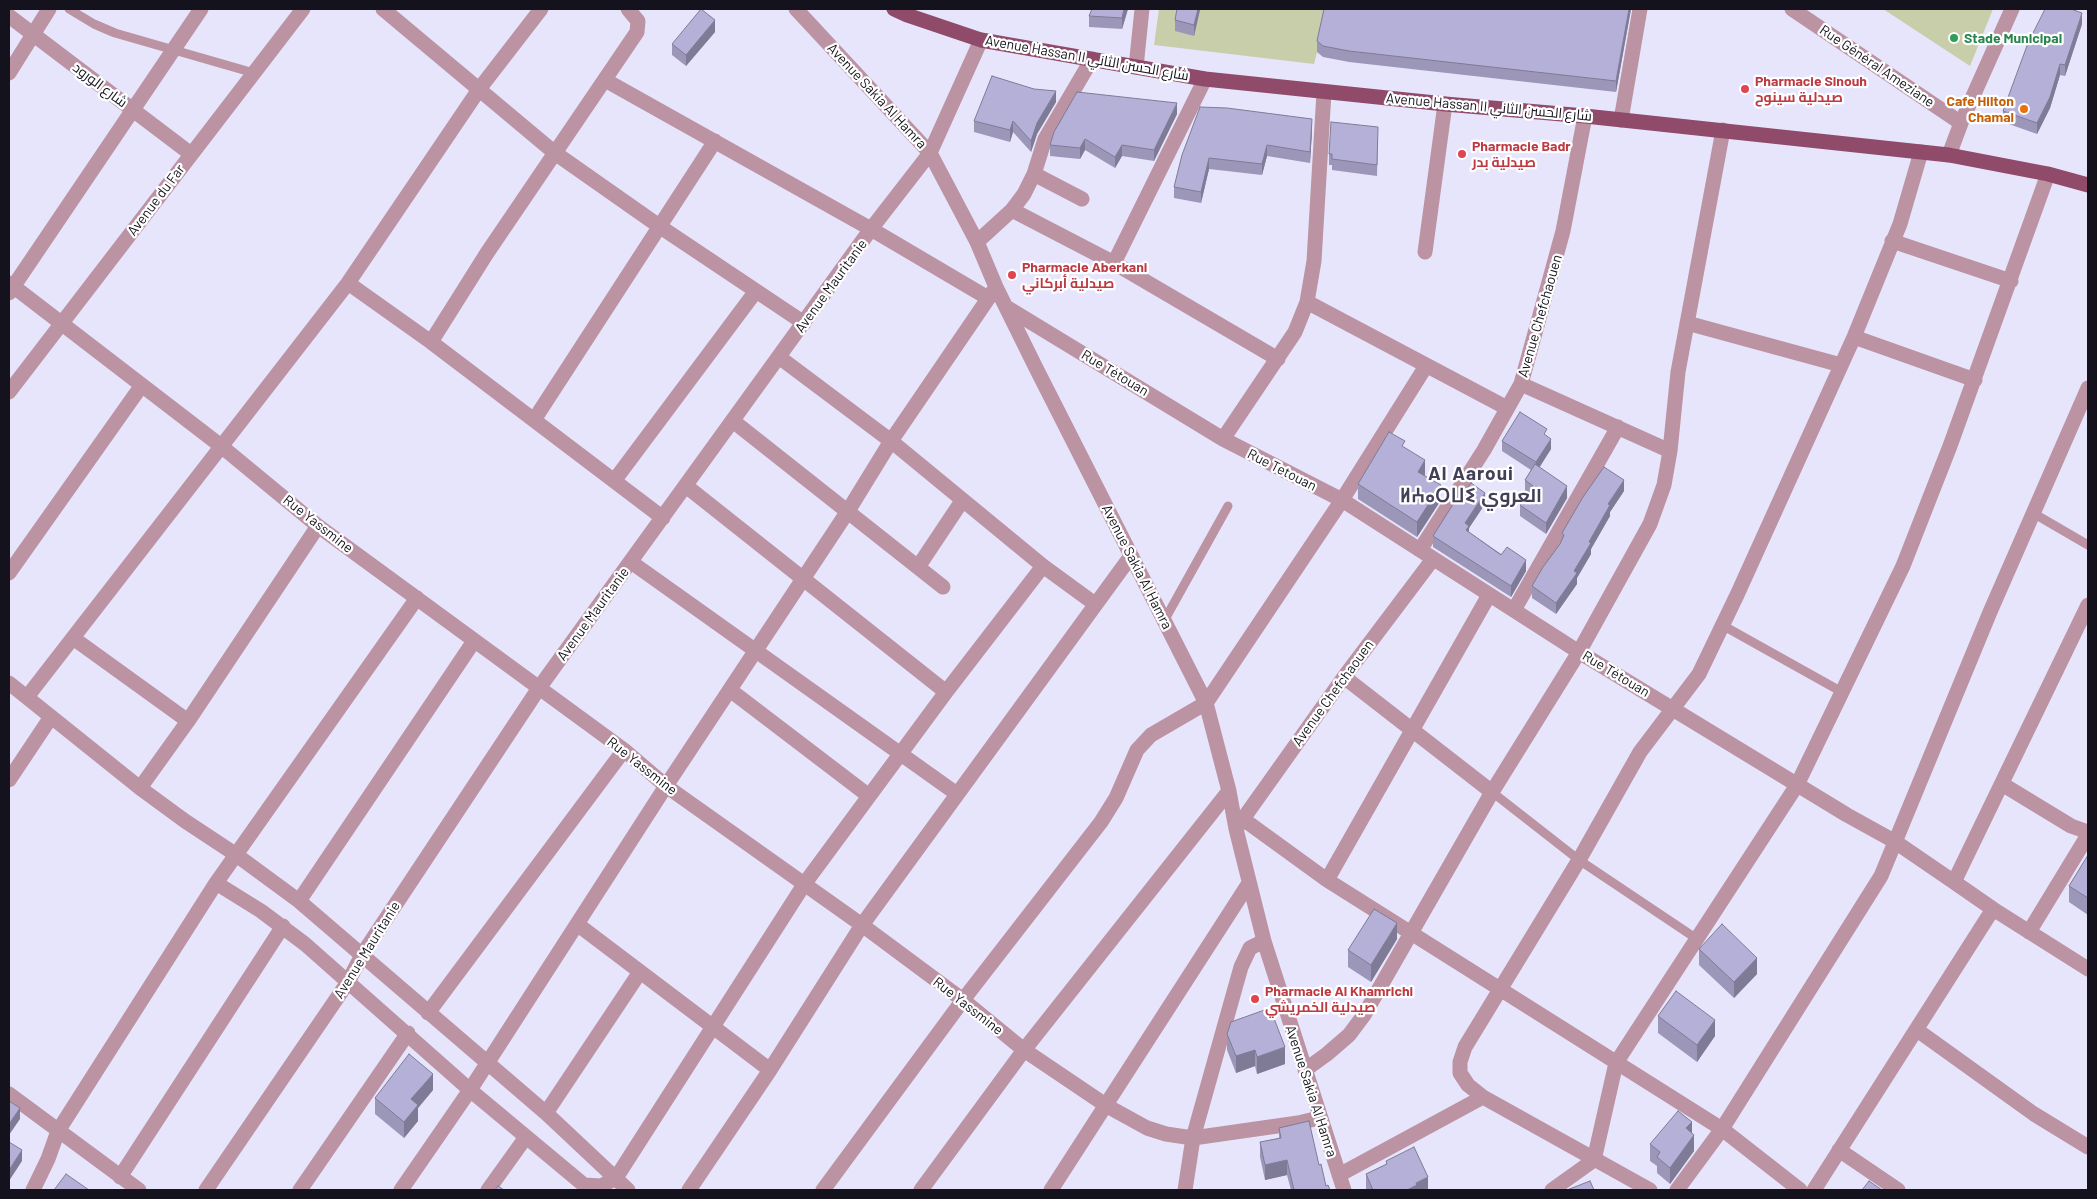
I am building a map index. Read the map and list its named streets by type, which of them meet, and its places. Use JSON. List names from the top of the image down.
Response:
{
  "streets": {
    "main road": ["Avenue Hassan II شارع الحسن الثاني"],
    "street": [
      "Rue Général Ameziane",
      "شارع الورود",
      "Avenue Sakia Al Hamra",
      "Avenue du Far",
      "Avenue Mauritanie",
      "Avenue Chefchaouen",
      "Rue Tétouan",
      "Rue Tetouan",
      "Rue Yassmine"
    ]
  },
  "crossings": [
    ["Avenue Hassan II شارع الحسن الثاني", "Avenue Mauritanie"],
    ["Avenue Hassan II شارع الحسن الثاني", "Avenue Chefchaouen"],
    ["شارع الورود", "Avenue du Far"],
    ["Avenue Sakia Al Hamra", "Avenue Mauritanie"],
    ["Avenue Sakia Al Hamra", "Avenue Chefchaouen"],
    ["Avenue Sakia Al Hamra", "Rue Tétouan"],
    ["Avenue Sakia Al Hamra", "Rue Yassmine"],
    ["Avenue du Far", "Rue Yassmine"],
    ["Avenue Mauritanie", "Rue Yassmine"],
    ["Avenue Chefchaouen", "Rue Tétouan"],
    ["Rue Tétouan", "Rue Tetouan"]
  ],
  "districts": ["Al Aaroui ⵍⵄⴰⵔⵡⵉ العروي"],
  "places": [
    "Stade Municipal",
    "Pharmacie Sinouh صيدلية سينوح",
    "Cafe Hilton Chamal",
    "Pharmacie Badr صيدلية بدر",
    "Pharmacie Aberkani صيدلية أبركاني",
    "Pharmacie Al Khamrichi صيدلية الخمريشي"
  ]
}
